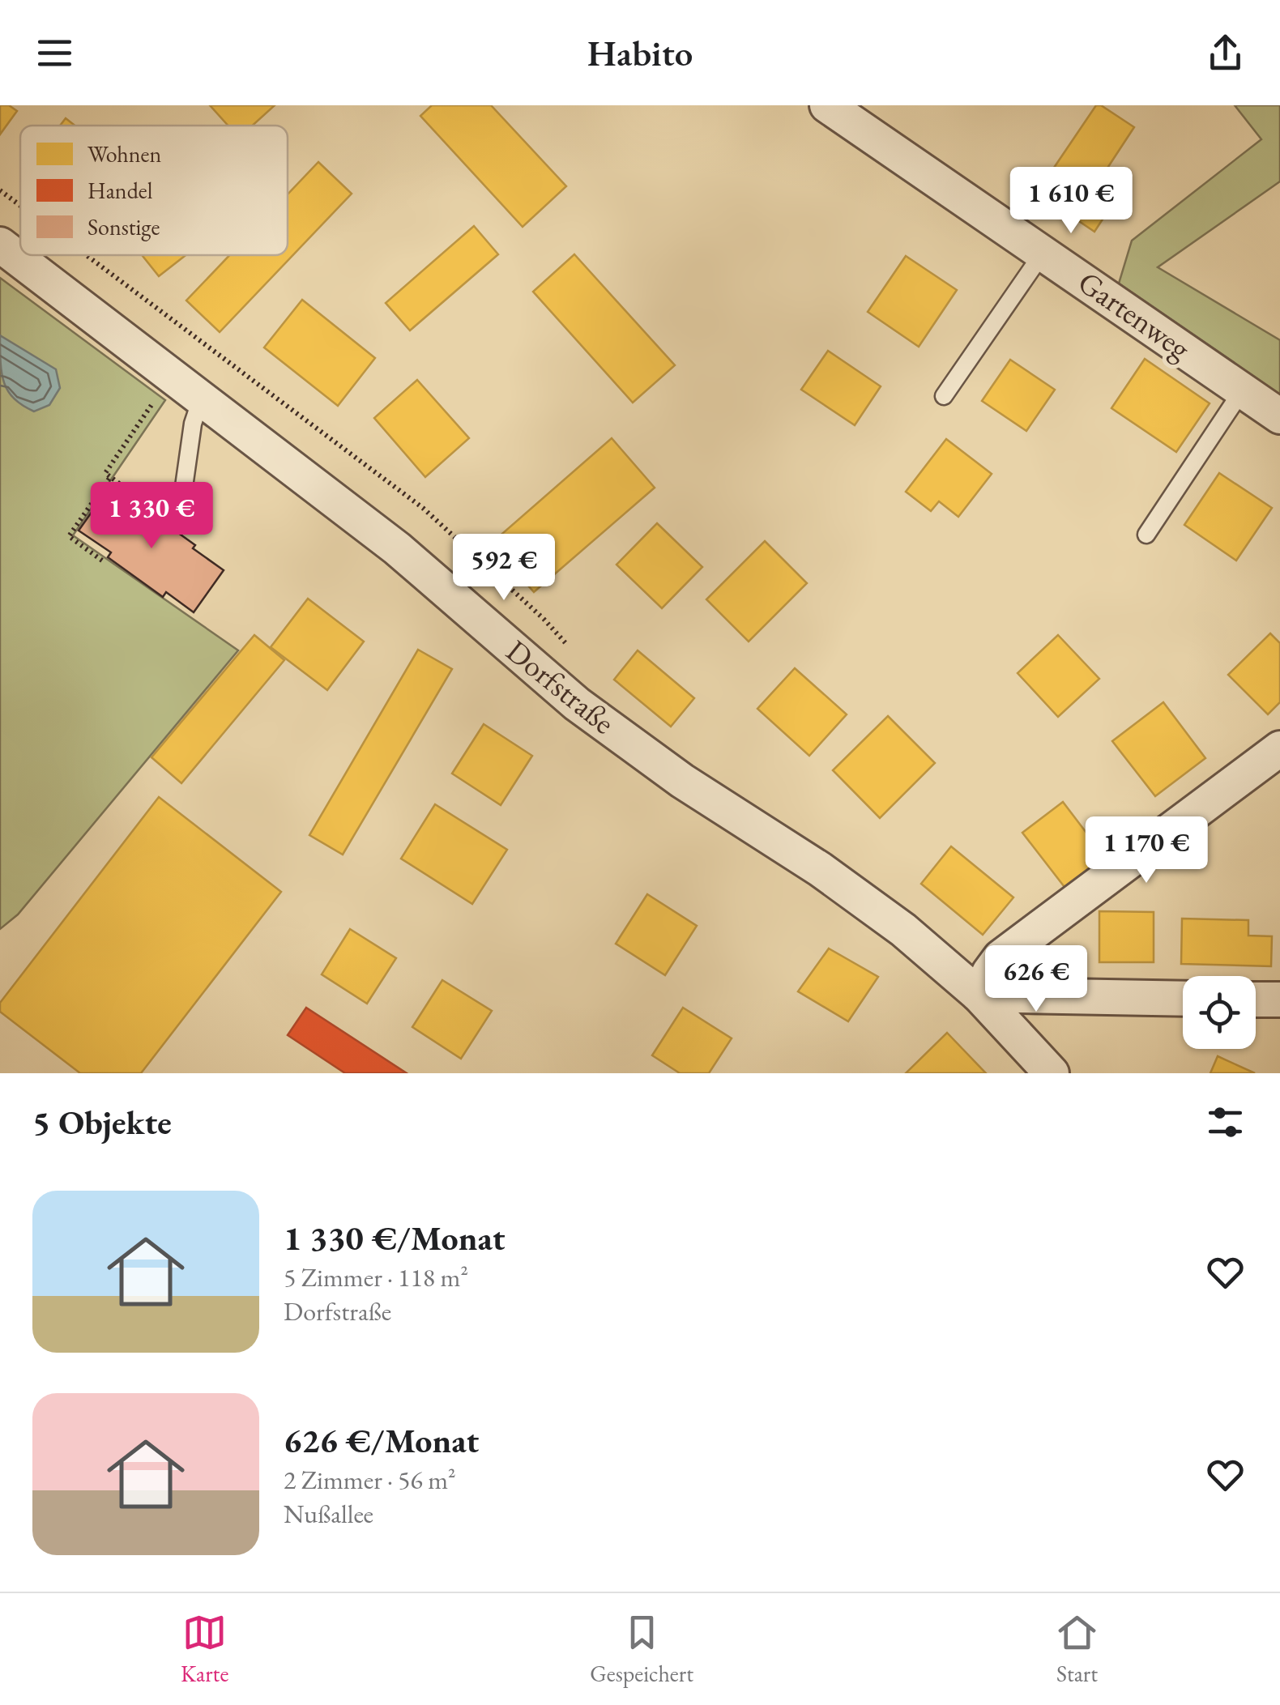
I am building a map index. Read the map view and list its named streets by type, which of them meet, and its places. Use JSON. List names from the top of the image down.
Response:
{
  "streets": {
    "street": ["Gartenweg", "Dorfstraße"]
  },
  "legend": ["Wohnen", "Handel", "Sonstige"],
  "page": {
    "header": "Habito",
    "price": [
      "1 610 €",
      "1 330 €",
      "592 €",
      "1 170 €",
      "626 €"
    ],
    "heading": "5 Objekte",
    "list": [
      {
        "name": "1 330 €/Monat",
        "note": "5 Zimmer · 118 m² · Dorfstraße"
      },
      {
        "name": "626 €/Monat",
        "note": "2 Zimmer · 56 m² · Nußallee"
      }
    ],
    "tabs": ["Karte", "Gespeichert", "Start"]
  }
}
